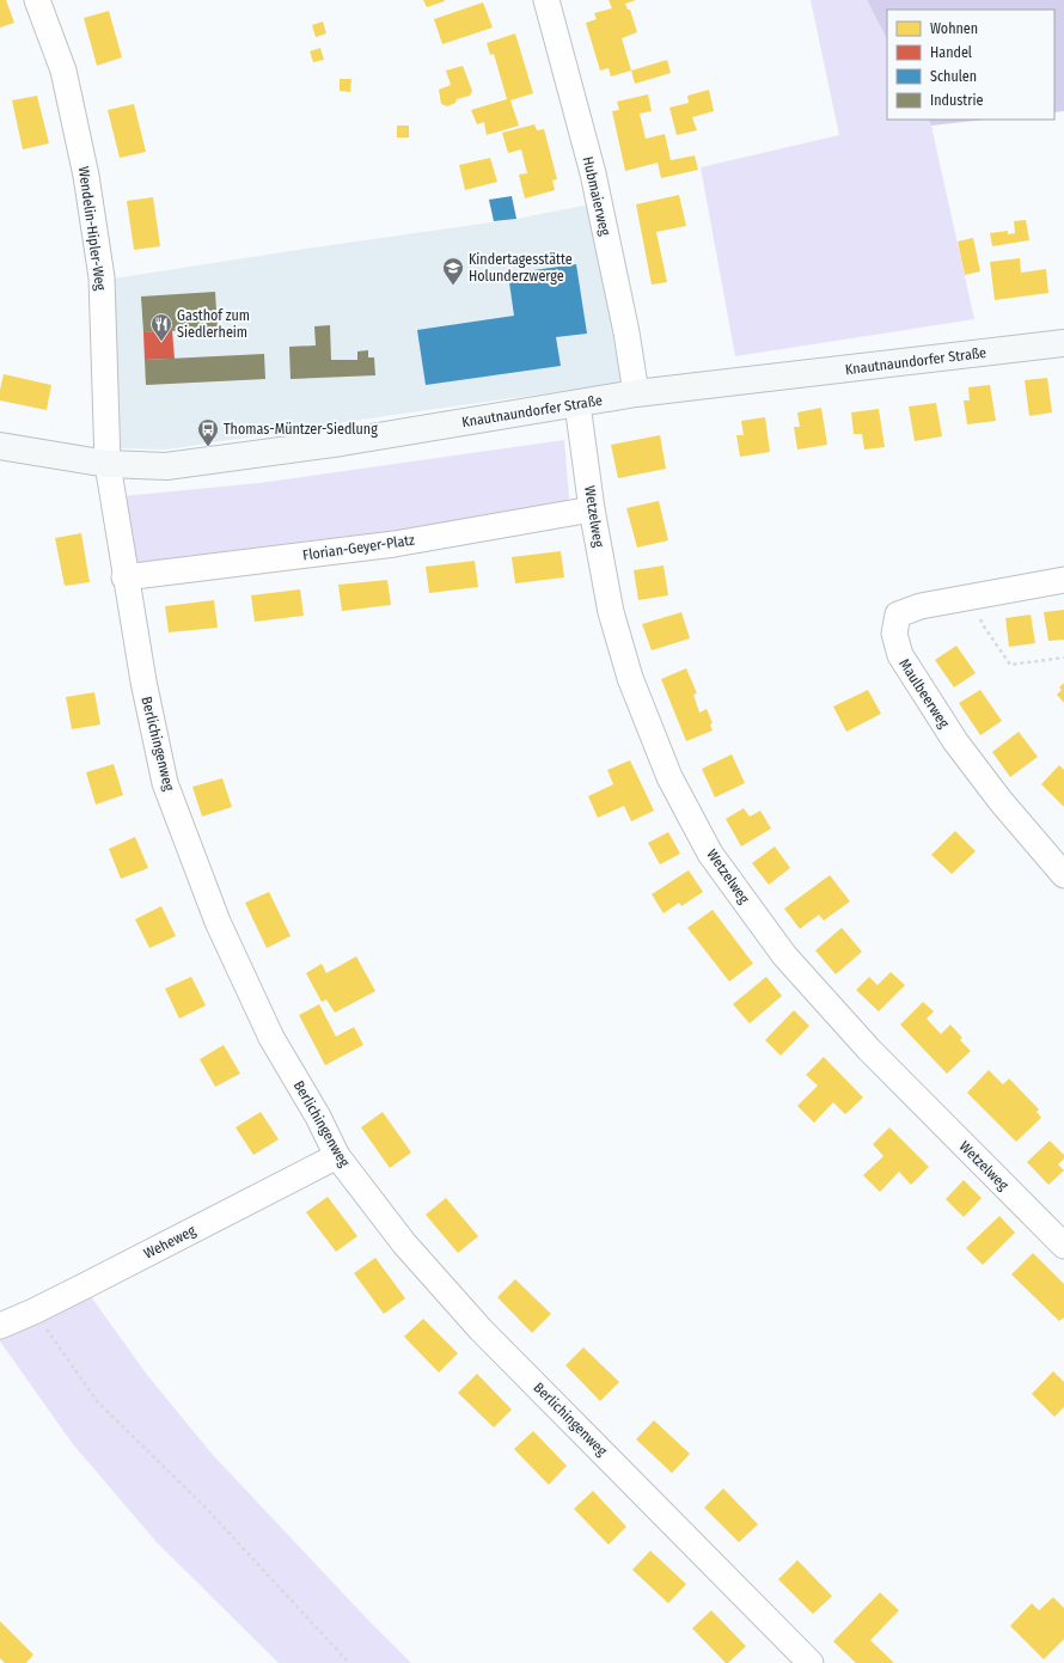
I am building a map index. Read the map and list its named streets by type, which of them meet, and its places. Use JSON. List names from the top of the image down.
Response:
{
  "streets": {
    "main road": ["Knautnaundorfer Straße"],
    "street": [
      "Hubmaierweg",
      "Wendelin-Hipler-Weg",
      "Wetzelweg",
      "Florian-Geyer-Platz",
      "Maulbeerweg",
      "Berlichingenweg",
      "Weheweg"
    ]
  },
  "crossings": [
    ["Hubmaierweg", "Knautnaundorfer Straße"],
    ["Wendelin-Hipler-Weg", "Knautnaundorfer Straße"],
    ["Wendelin-Hipler-Weg", "Berlichingenweg"],
    ["Knautnaundorfer Straße", "Wetzelweg"],
    ["Knautnaundorfer Straße", "Berlichingenweg"],
    ["Wetzelweg", "Florian-Geyer-Platz"],
    ["Florian-Geyer-Platz", "Berlichingenweg"],
    ["Berlichingenweg", "Weheweg"]
  ],
  "places": {
    "school or university": ["Kindertagesstätte Holunderzwerge"],
    "restaurant": ["Gasthof zum Siedlerheim"],
    "bus stop": ["Thomas-Müntzer-Siedlung"]
  },
  "legend": [
    "Wohnen",
    "Handel",
    "Schulen",
    "Industrie"
  ]
}
